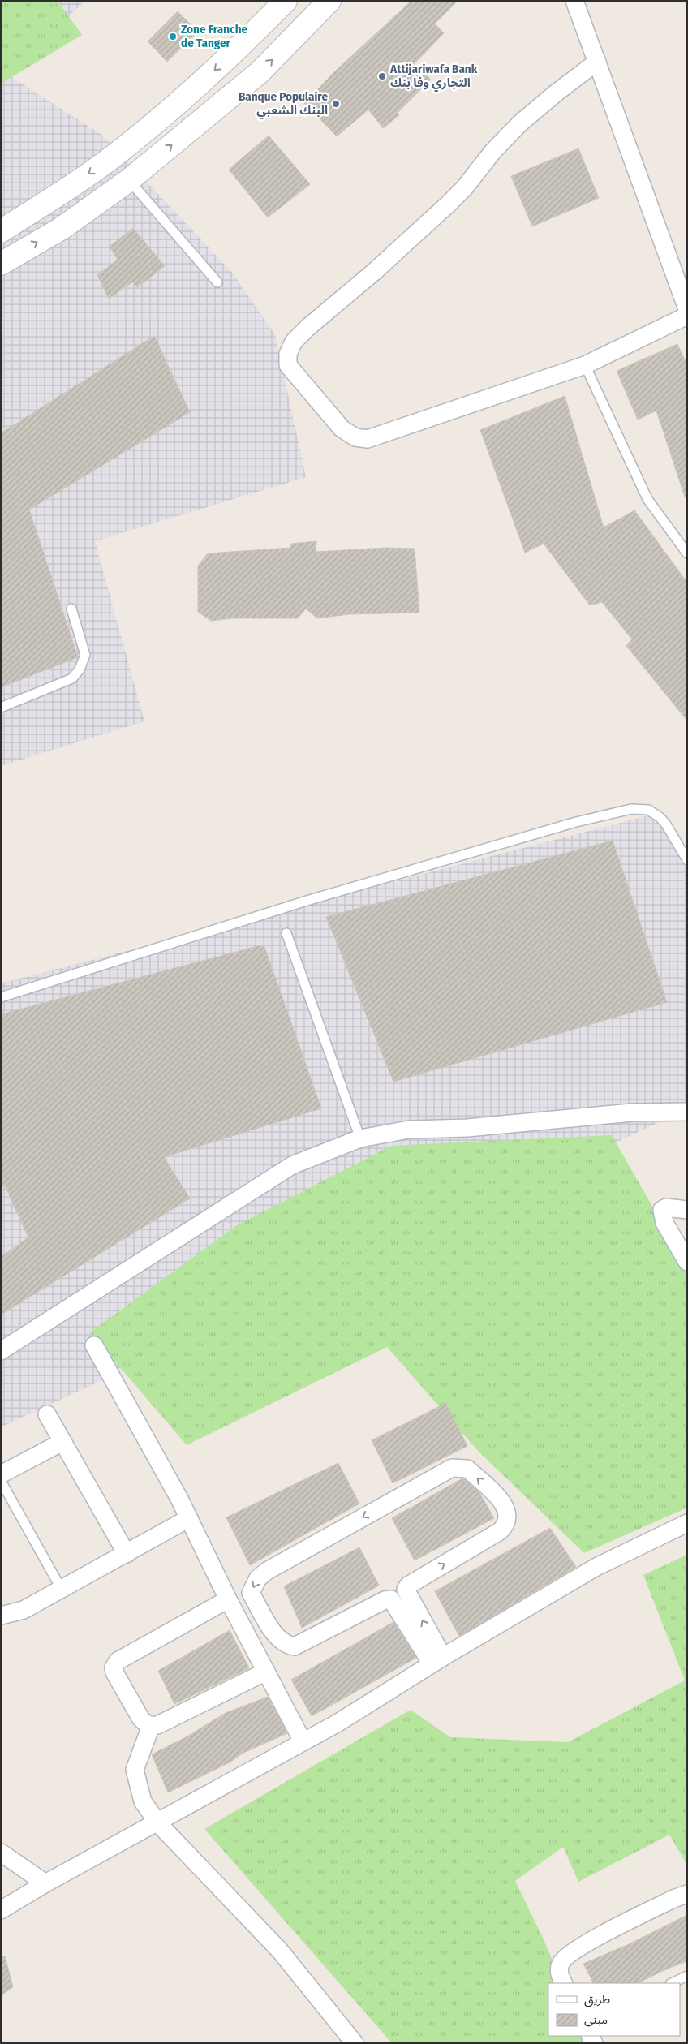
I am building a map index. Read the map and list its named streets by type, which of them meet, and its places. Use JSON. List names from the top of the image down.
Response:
{
  "places": ["Zone Franche de Tanger", "Attijariwafa Bank التجاري وفا بنك", "Banque Populaire البنك الشعبي"],
  "legend": ["طريق", "مبنى"]
}
